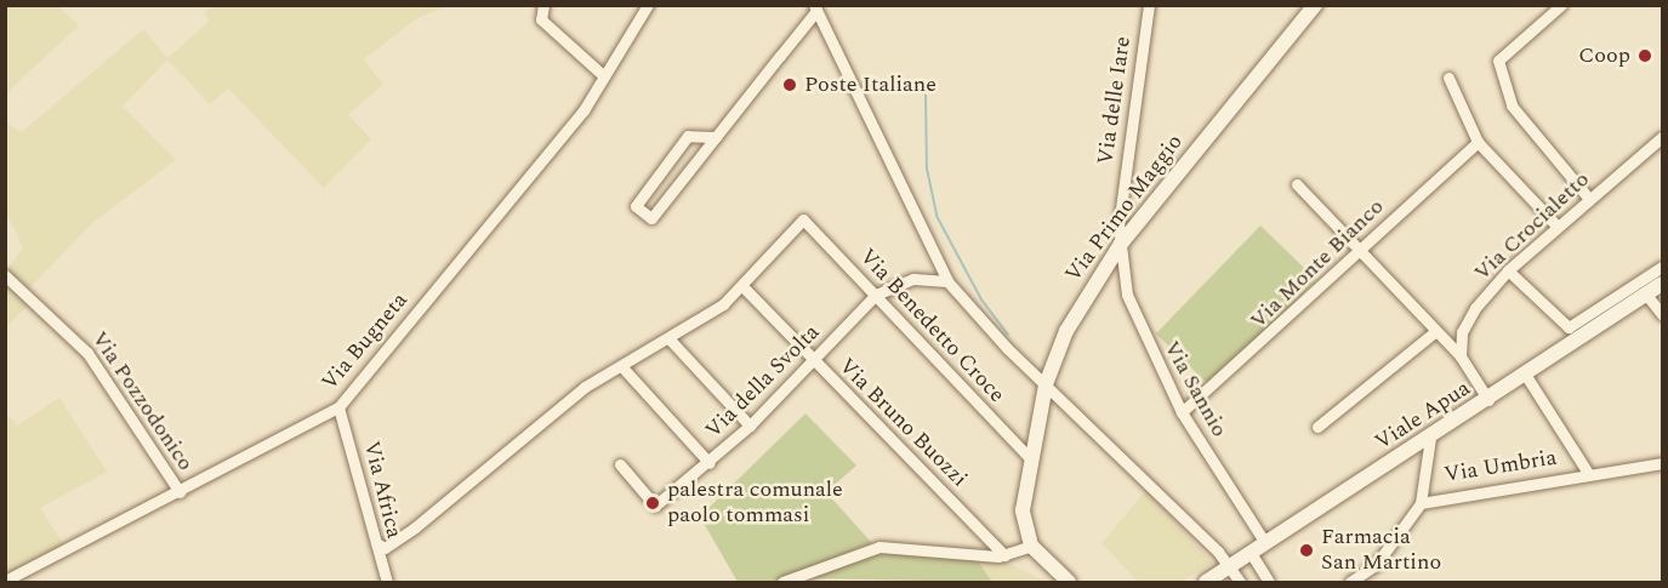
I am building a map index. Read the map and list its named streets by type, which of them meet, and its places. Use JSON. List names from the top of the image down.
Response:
{
  "streets": {
    "street": [
      "Via delle Iare",
      "Via Primo Maggio",
      "Via Crocialetto",
      "Via Monte Bianco",
      "Via Benedetto Croce",
      "Via Bugneta",
      "Via della Svolta",
      "Via Sannio",
      "Via Pozzodonico",
      "Viale Apua",
      "Via Bruno Buozzi",
      "Via Umbria",
      "Via Africa"
    ]
  },
  "crossings": [
    ["Via delle Iare", "Via Primo Maggio"],
    ["Via delle Iare", "Via Sannio"],
    ["Via Primo Maggio", "Via Benedetto Croce"],
    ["Via Primo Maggio", "Via Sannio"],
    ["Via Monte Bianco", "Via Sannio"],
    ["Via Benedetto Croce", "Via della Svolta"],
    ["Via Benedetto Croce", "Via Bruno Buozzi"],
    ["Via Bugneta", "Via Pozzodonico"],
    ["Via Bugneta", "Via Africa"],
    ["Via della Svolta", "Via Bruno Buozzi"],
    ["Via Sannio", "Viale Apua"],
    ["Viale Apua", "Via Umbria"]
  ],
  "places": [
    "Coop",
    "Poste Italiane",
    "palestra comunale paolo tommasi",
    "Farmacia San Martino"
  ]
}
